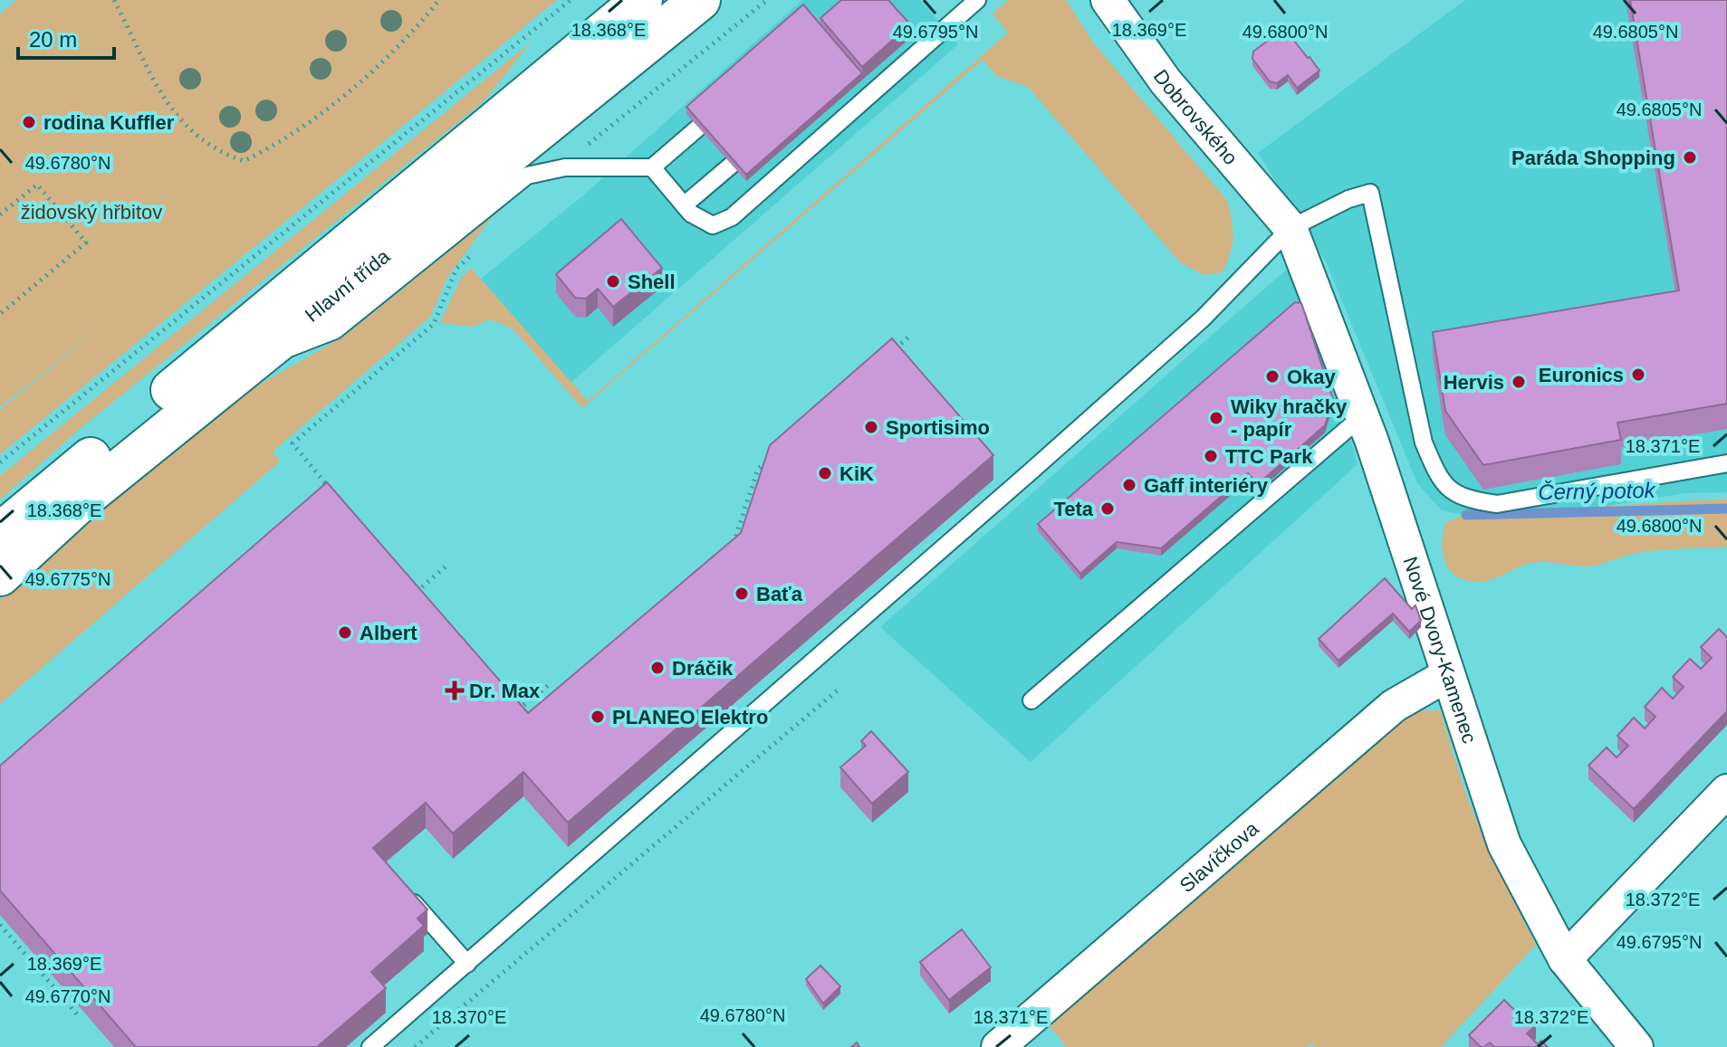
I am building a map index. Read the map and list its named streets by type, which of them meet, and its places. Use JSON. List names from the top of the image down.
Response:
{
  "streets": {
    "main road": ["Hlavní třída"],
    "street": ["Dobrovského", "Nové Dvory-Kamenec", "Slavíčkova"]
  },
  "crossings": [
    ["Dobrovského", "Nové Dvory-Kamenec"],
    ["Nové Dvory-Kamenec", "Slavíčkova"]
  ],
  "water": ["Černý potok"],
  "parks": ["židovský hřbitov"],
  "places": {
    "other": [
      "rodina Kuffler",
      "Paráda Shopping",
      "Shell",
      "Euronics",
      "Okay",
      "Hervis",
      "Wiky hračky - papír",
      "Sportisimo",
      "TTC Park",
      "KiK",
      "Gaff interiéry",
      "Teta",
      "Baťa",
      "Albert",
      "Dráčik",
      "PLANEO Elektro"
    ],
    "health": ["Dr. Max"]
  },
  "scale_bar": "20 m",
  "coordinates": [
    "18.368°E",
    "18.369°E",
    "49.6805°N",
    "49.6795°N",
    "49.6800°N",
    "49.6780°N",
    "18.371°E",
    "49.6775°N",
    "18.372°E",
    "49.6770°N",
    "18.370°E"
  ]
}
